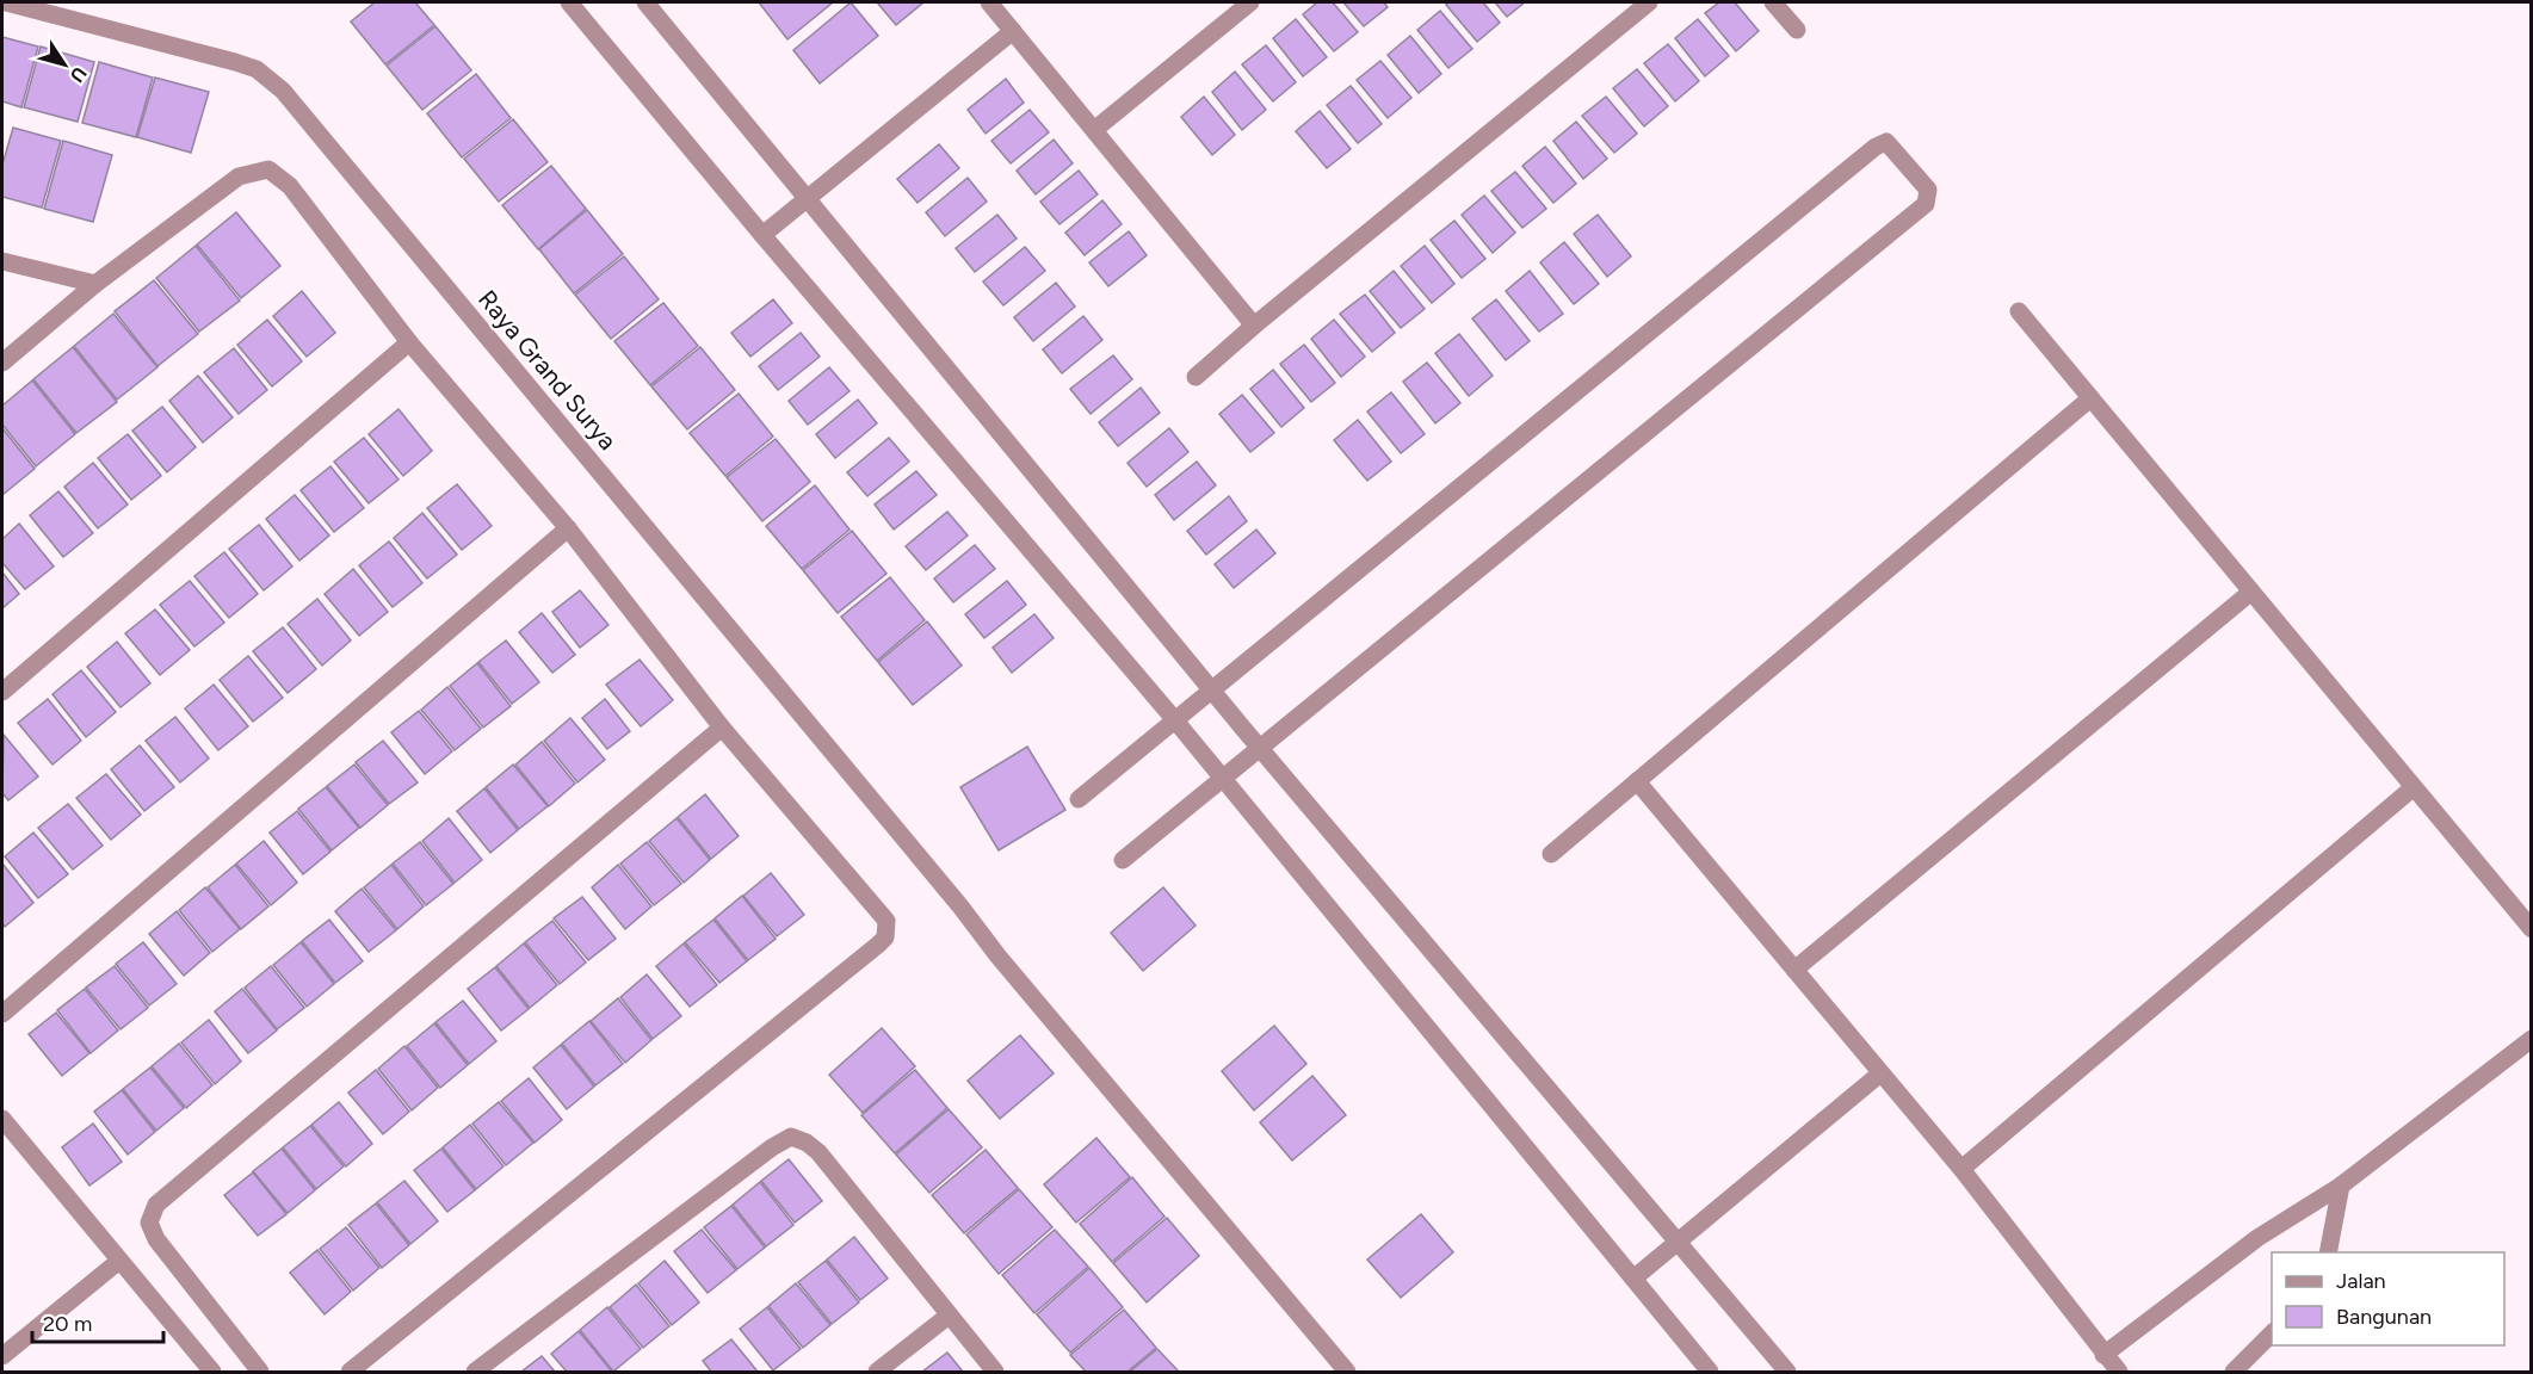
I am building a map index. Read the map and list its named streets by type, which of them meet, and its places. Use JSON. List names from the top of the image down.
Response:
{
  "streets": {
    "street": ["Raya Grand Surya"]
  },
  "legend": ["Jalan", "Bangunan"],
  "scale_bar": "20 m",
  "north": "bottom right"
}
